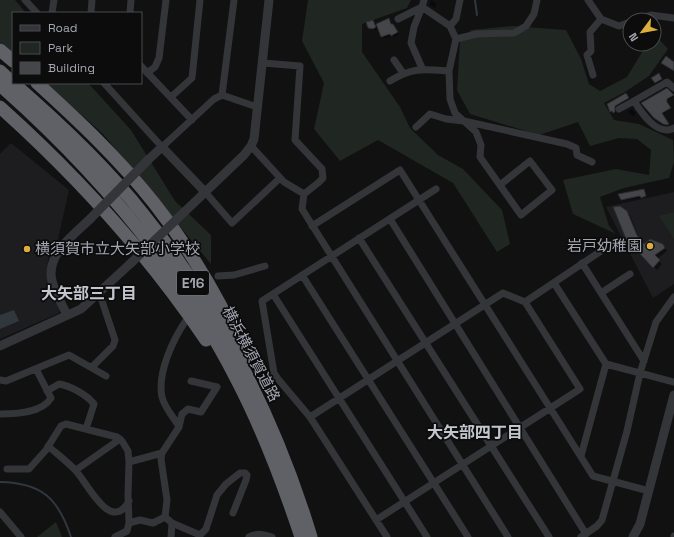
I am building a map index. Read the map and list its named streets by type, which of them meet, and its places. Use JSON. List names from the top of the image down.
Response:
{
  "streets": {
    "highway": ["E16", "横浜横須賀道路"]
  },
  "districts": ["大矢部三丁目", "大矢部四丁目"],
  "places": ["岩戸幼稚園", "横須賀市立大矢部小学校"],
  "legend": ["Road", "Park", "Building"],
  "north": "bottom left"
}
